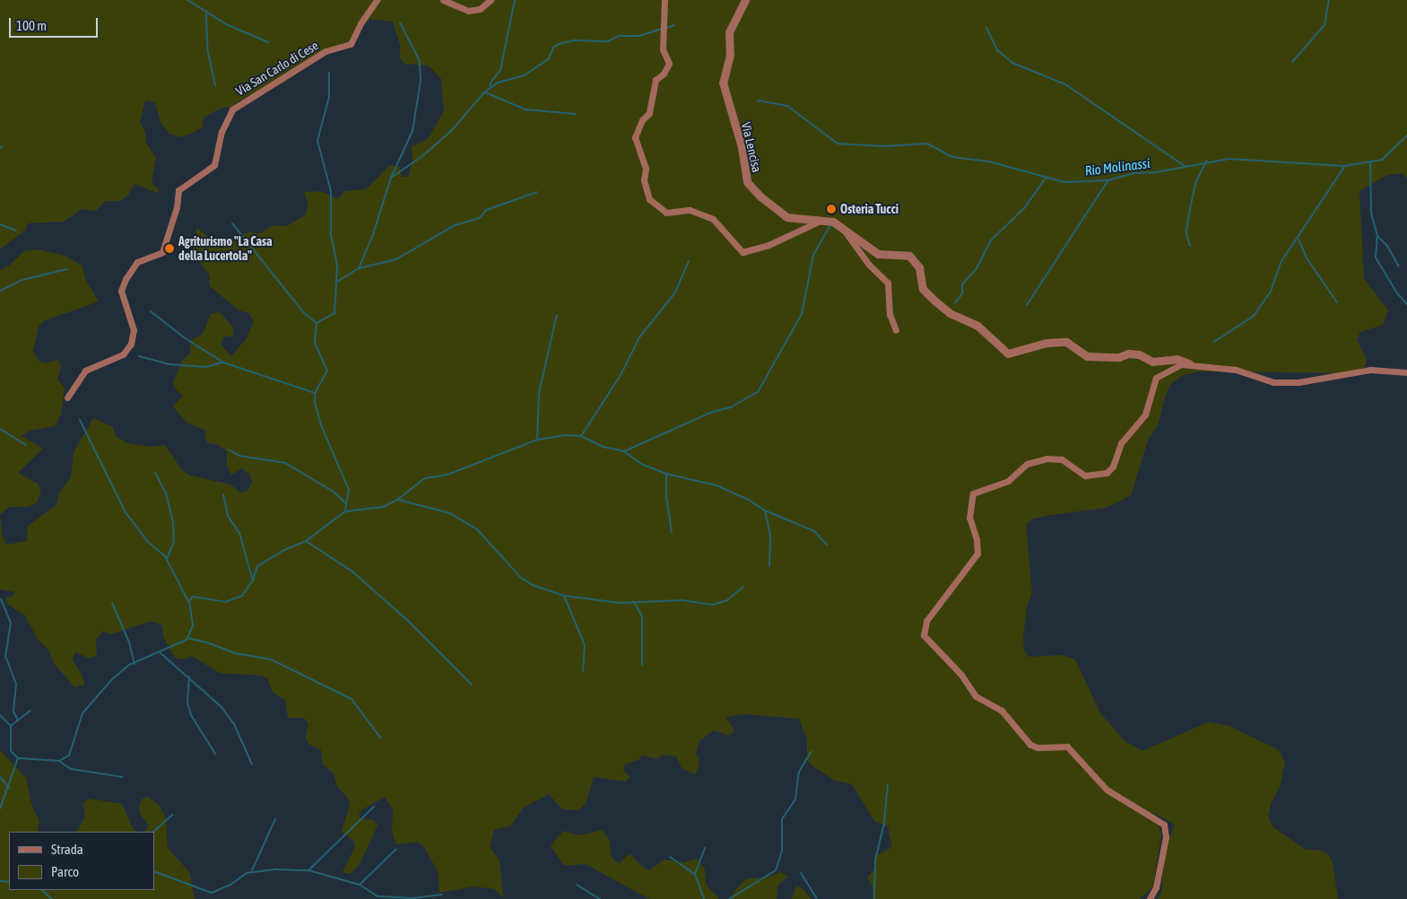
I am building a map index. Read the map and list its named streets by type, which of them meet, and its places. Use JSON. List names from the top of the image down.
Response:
{
  "streets": {
    "street": ["Via San Carlo di Cese", "Via Lencisa"]
  },
  "water": ["Rio Molinassi"],
  "places": ["Osteria Tucci", "Agriturismo \"La Casa della Lucertola\""],
  "legend": ["Strada", "Parco"],
  "scale_bar": "100 m"
}
